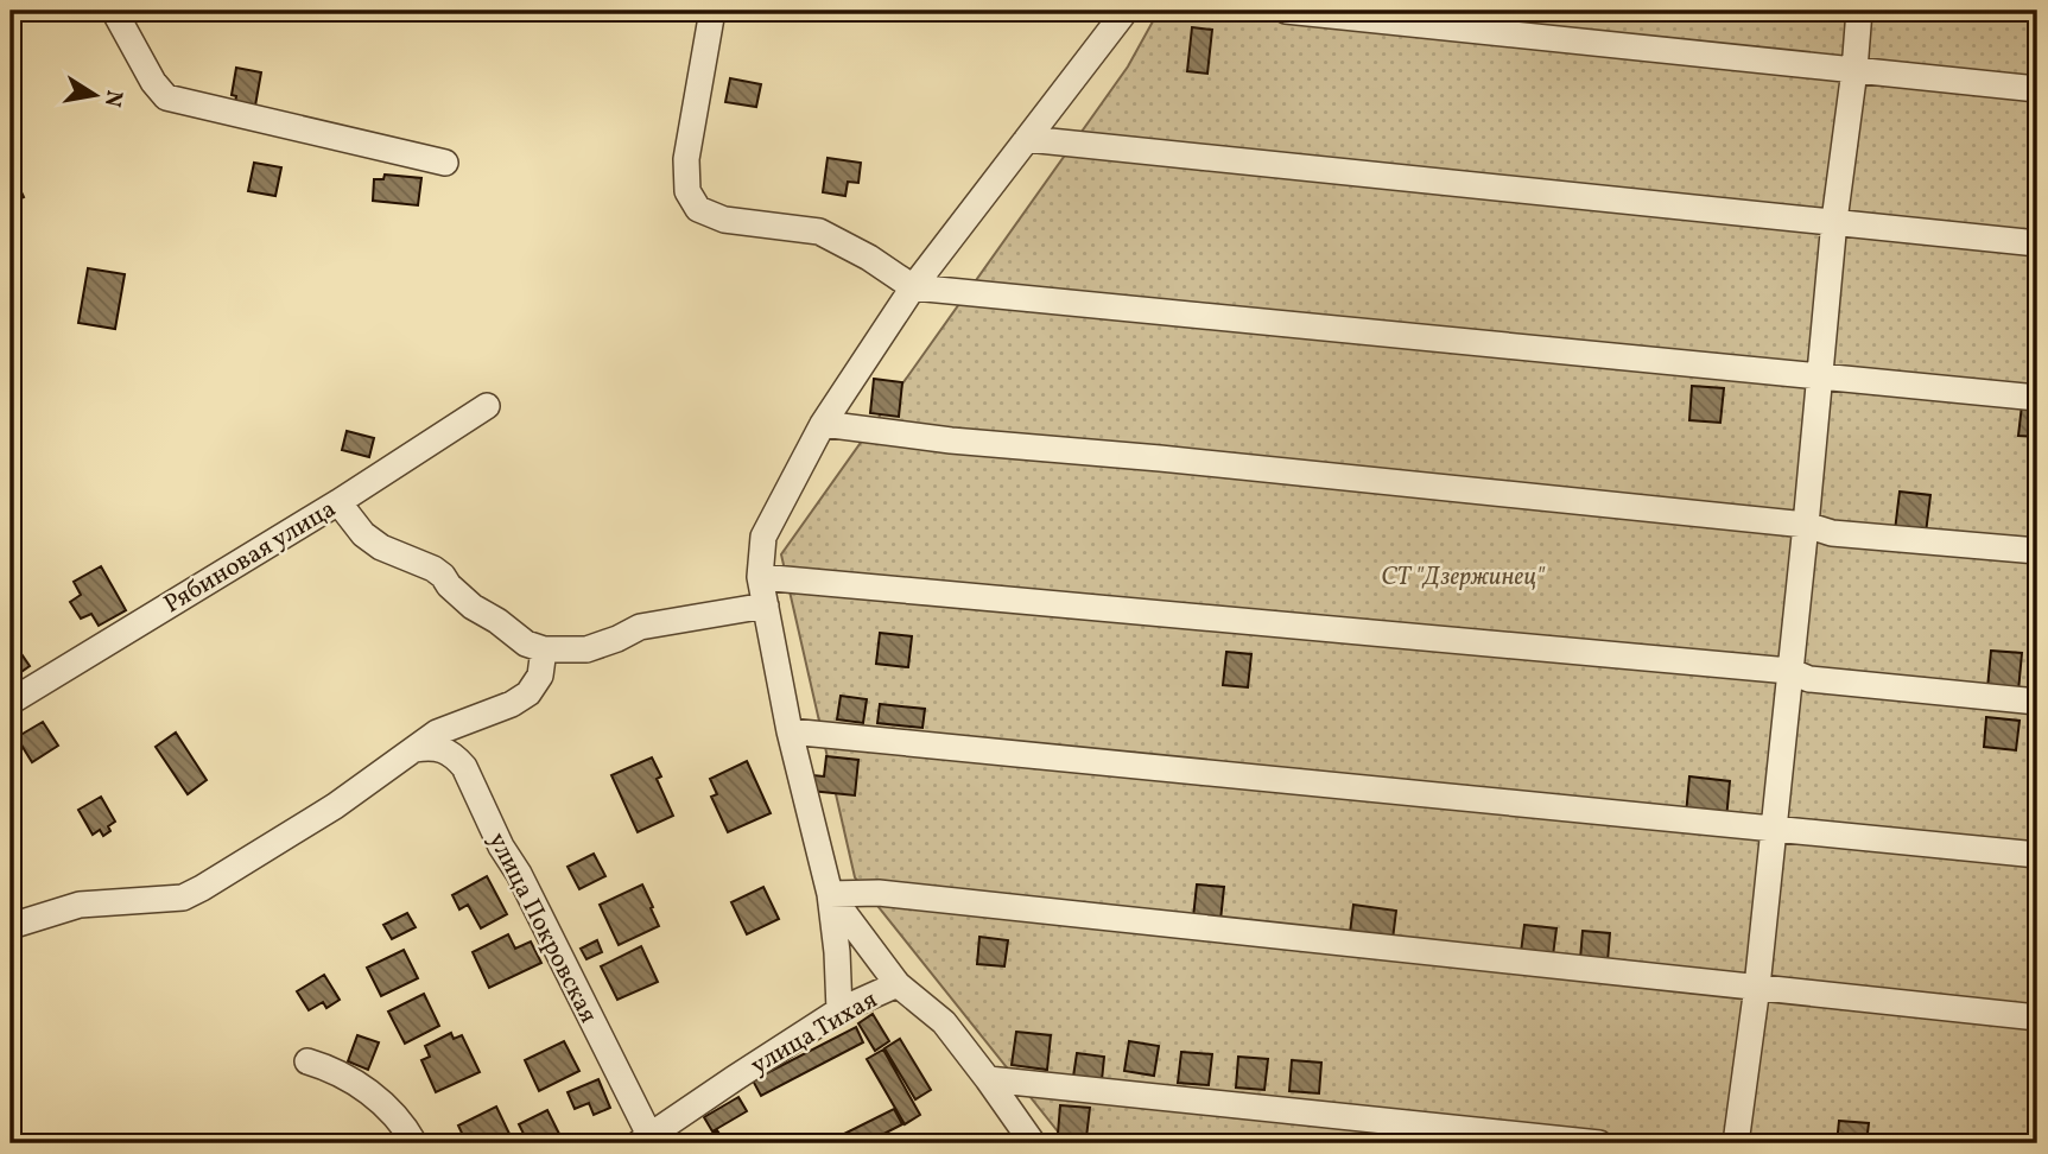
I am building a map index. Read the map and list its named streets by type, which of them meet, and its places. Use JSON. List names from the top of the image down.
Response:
{
  "streets": {
    "street": ["Рябиновая улица", "улица Покровская", "улица Тихая"]
  },
  "crossings": [
    ["улица Покровская", "улица Тихая"]
  ],
  "parks": ["СТ \"Дзержинец\""],
  "north": "right"
}
